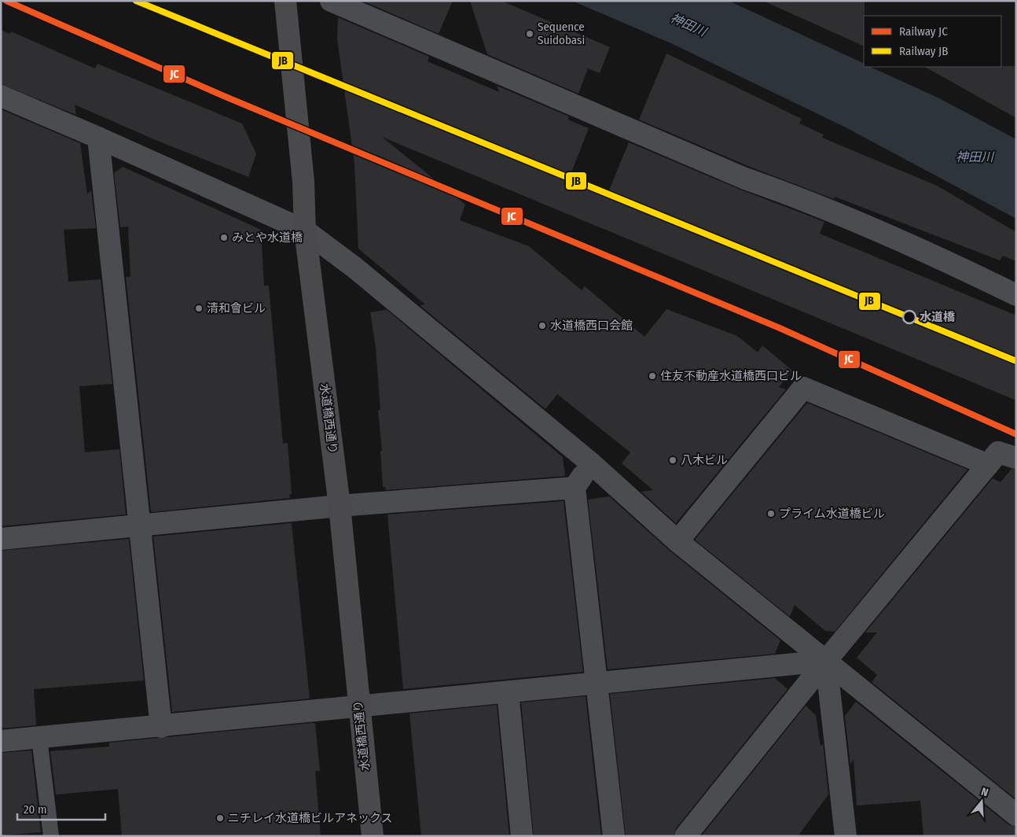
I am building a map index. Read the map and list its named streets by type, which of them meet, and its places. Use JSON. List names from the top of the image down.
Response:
{
  "streets": {
    "street": ["水道橋西通り"]
  },
  "water": ["神田川"],
  "places": [
    "Sequence Suidobasi",
    "みとや水道橋",
    "清和會ビル",
    "水道橋",
    "水道橋西口会館",
    "住友不動産水道橋西口ビル",
    "八木ビル",
    "プライム水道橋ビル",
    "ニチレイ水道橋ビルアネックス"
  ],
  "lines": ["rail line JC", "rail line JB"],
  "legend": ["Railway JC", "Railway JB"],
  "scale_bar": "20 m",
  "north": "top"
}
